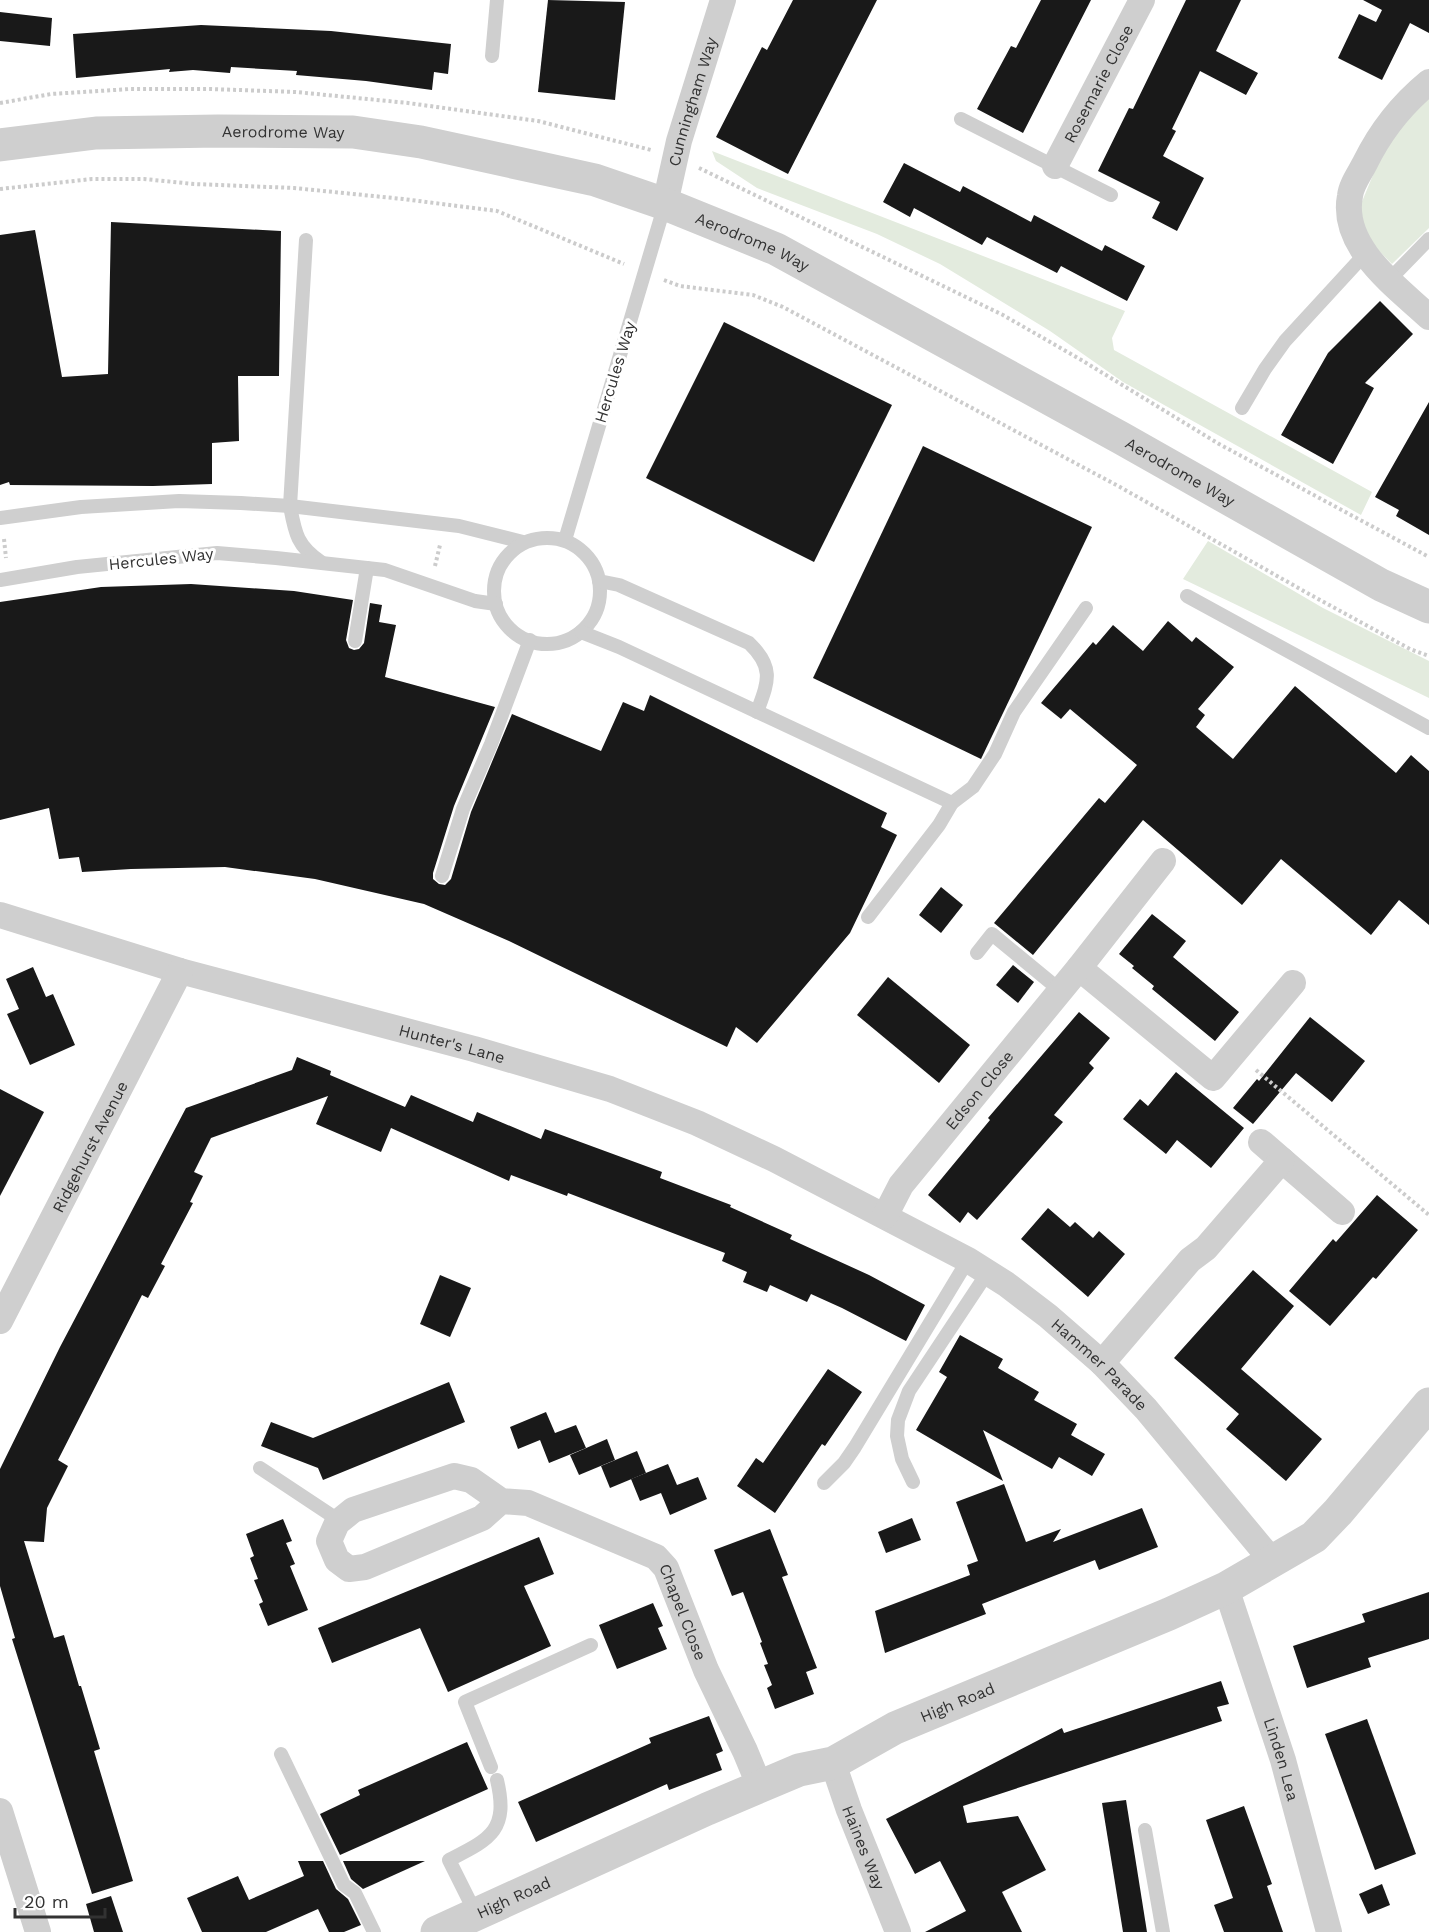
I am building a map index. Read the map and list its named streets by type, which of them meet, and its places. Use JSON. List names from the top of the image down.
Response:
{
  "streets": {
    "street": [
      "Rosemarie Close",
      "Cunningham Way",
      "Aerodrome Way",
      "Hunter's Lane",
      "Edson Close",
      "Ridgehurst Avenue",
      "Hammer Parade",
      "Chapel Close",
      "High Road",
      "Linden Lea",
      "Haines Way"
    ],
    "lane": ["Hercules Way"]
  },
  "crossings": [
    ["Cunningham Way", "Aerodrome Way"],
    ["Cunningham Way", "Hercules Way"],
    ["Aerodrome Way", "Hercules Way"],
    ["Hunter's Lane", "Edson Close"],
    ["Hunter's Lane", "Ridgehurst Avenue"],
    ["Hunter's Lane", "Hammer Parade"],
    ["Edson Close", "Hammer Parade"],
    ["Hammer Parade", "High Road"],
    ["Chapel Close", "High Road"],
    ["High Road", "Linden Lea"],
    ["High Road", "Haines Way"]
  ],
  "scale_bar": "20 m"
}
